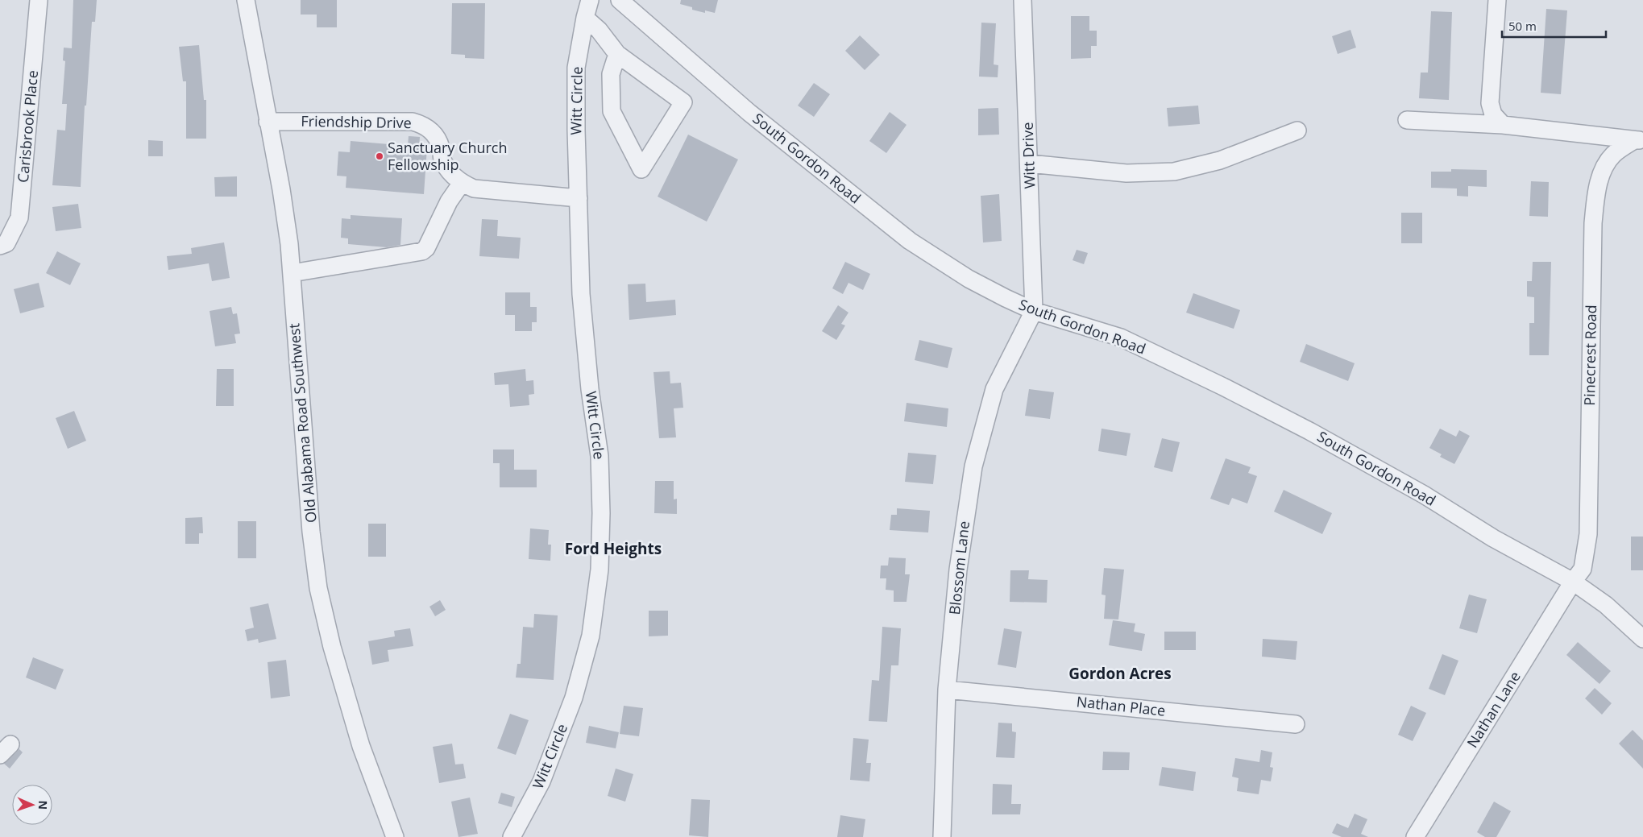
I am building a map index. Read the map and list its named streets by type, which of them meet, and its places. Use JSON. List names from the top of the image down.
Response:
{
  "streets": {
    "street": [
      "Witt Circle",
      "Friendship Drive",
      "Carisbrook Place",
      "Witt Drive",
      "South Gordon Road",
      "Pinecrest Road",
      "Old Alabama Road Southwest",
      "Blossom Lane",
      "Nathan Place",
      "Nathan Lane"
    ]
  },
  "crossings": [
    ["Witt Circle", "Friendship Drive"],
    ["Friendship Drive", "Old Alabama Road Southwest"],
    ["Witt Drive", "South Gordon Road"],
    ["Witt Drive", "Blossom Lane"],
    ["South Gordon Road", "Pinecrest Road"],
    ["South Gordon Road", "Blossom Lane"],
    ["South Gordon Road", "Nathan Lane"],
    ["Pinecrest Road", "Nathan Lane"],
    ["Blossom Lane", "Nathan Place"]
  ],
  "districts": ["Ford Heights", "Gordon Acres"],
  "places": ["Sanctuary Church Fellowship"],
  "scale_bar": "50 m",
  "north": "right"
}
